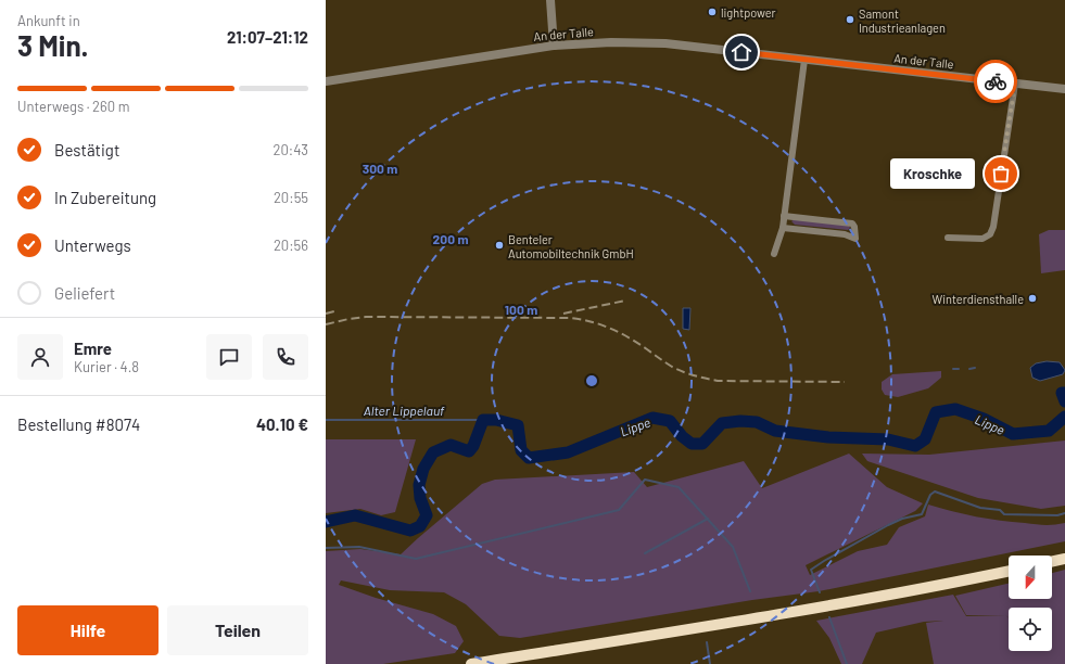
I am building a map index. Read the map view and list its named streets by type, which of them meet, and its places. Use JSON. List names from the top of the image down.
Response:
{
  "streets": {
    "street": ["An der Talle"]
  },
  "water": ["Alter Lippelauf", "Lippe"],
  "places": [
    "lightpower",
    "Samont Industrieanlagen",
    "Kroschke",
    "Benteler Automobiltechnik GmbH",
    "Winterdiensthalle"
  ],
  "north": "bottom",
  "page": {
    "heading": ["3 Min.", "Ankunft in", "21:07–21:12"],
    "panel": [
      "Emre",
      "Kurier · 4.8",
      "Bestellung #8074",
      "40.10 €"
    ],
    "bar": "Unterwegs · 260 m",
    "list": [
      ["Bestätigt", "20:43"],
      ["In Zubereitung", "20:55"],
      ["Unterwegs", "20:56"],
      "Geliefert"
    ],
    "bubble": "Kroschke",
    "buttons": ["Hilfe", "Teilen"]
  },
  "rings": ["300 m", "200 m", "100 m"]
}
